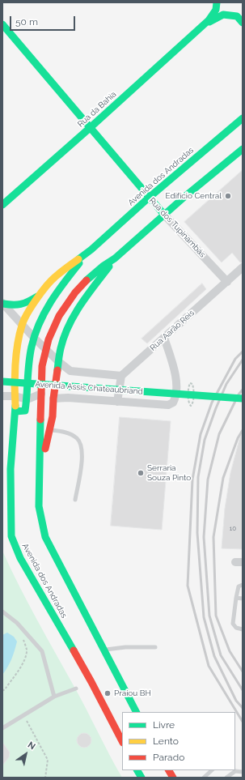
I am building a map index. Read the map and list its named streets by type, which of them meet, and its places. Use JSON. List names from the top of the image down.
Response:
{
  "streets": {
    "main road": [
      "Rua da Bahia",
      "Avenida dos Andradas",
      "Rua dos Tupinambás",
      "Avenida Assis Chateaubriand"
    ],
    "street": ["Rua Aarão Reis"]
  },
  "crossings": [
    ["Rua da Bahia", "Rua dos Tupinambás"],
    ["Avenida dos Andradas", "Rua dos Tupinambás"],
    ["Avenida dos Andradas", "Avenida Assis Chateaubriand"],
    ["Rua dos Tupinambás", "Rua Aarão Reis"],
    ["Rua Aarão Reis", "Avenida Assis Chateaubriand"]
  ],
  "places": ["Edifício Central", "Serraria Souza Pinto", "Praiou BH"],
  "house_numbers": ["10"],
  "legend": ["Livre", "Lento", "Parado"],
  "scale_bar": "50 m",
  "north": "top right"
}
